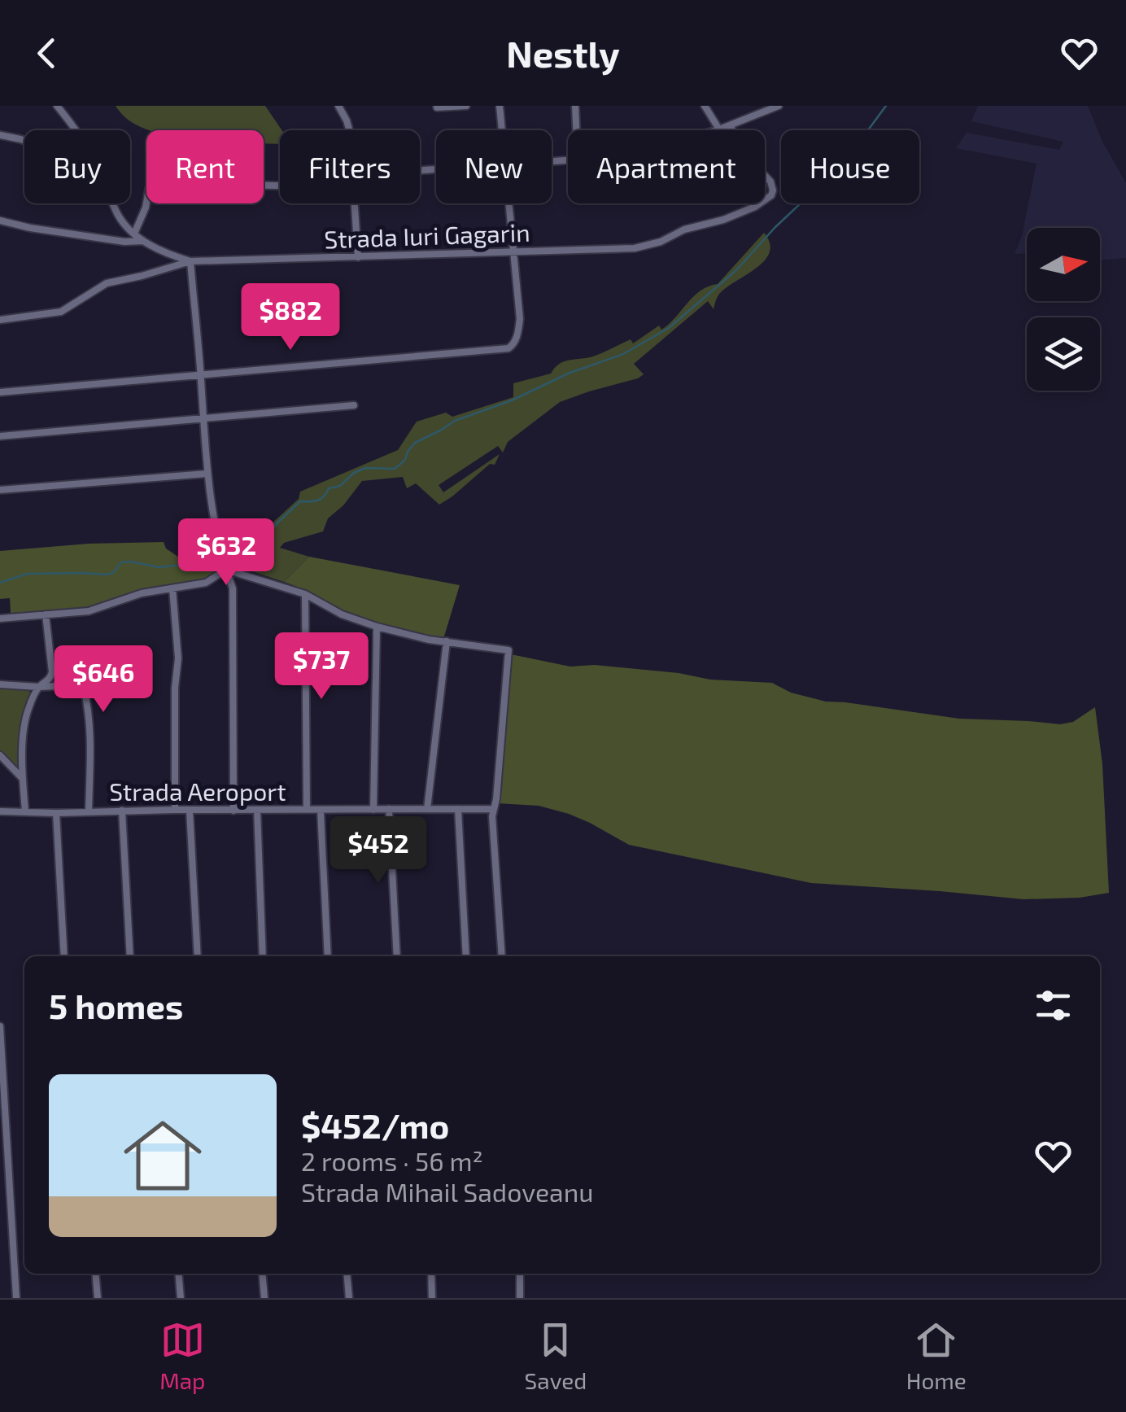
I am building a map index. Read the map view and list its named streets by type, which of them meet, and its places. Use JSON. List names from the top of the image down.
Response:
{
  "streets": {
    "street": ["Strada Iuri Gagarin", "Strada Aeroport"]
  },
  "north": "right",
  "page": {
    "header": "Nestly",
    "chip": [
      "Buy",
      "Rent",
      "Filters",
      "New",
      "Apartment",
      "House"
    ],
    "price": [
      "$882",
      "$632",
      "$737",
      "$646",
      "$452"
    ],
    "heading": "5 homes",
    "list": [
      {
        "name": "$452/mo",
        "note": "2 rooms · 56 m² · Strada Mihail Sadoveanu"
      }
    ],
    "tabs": ["Map", "Saved", "Home"]
  }
}
